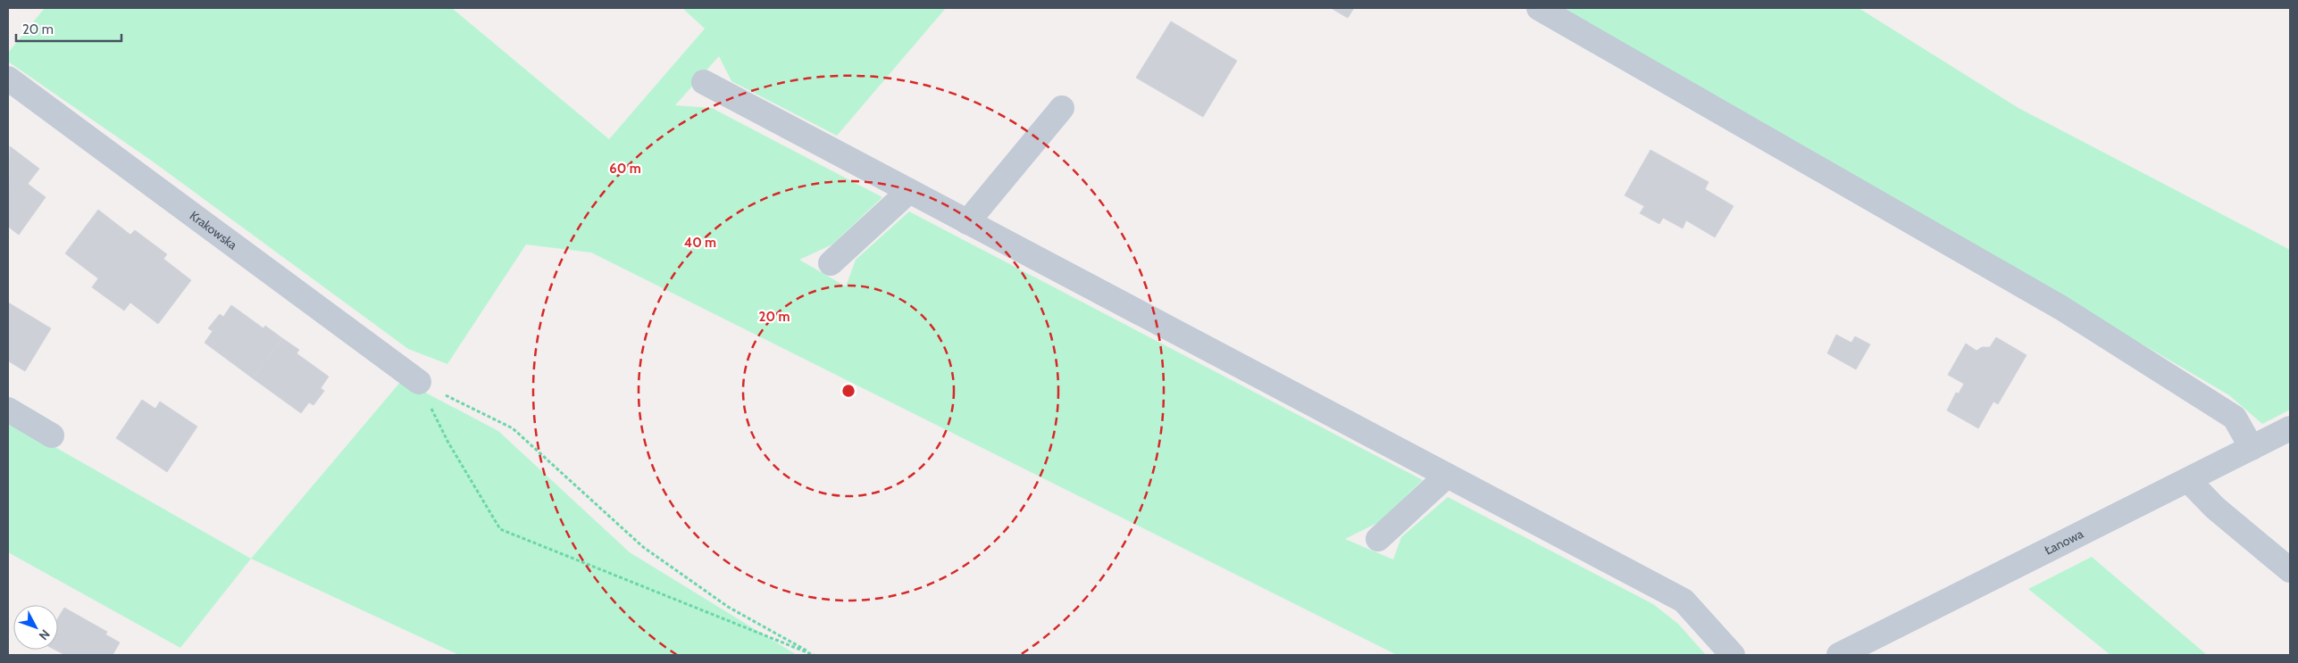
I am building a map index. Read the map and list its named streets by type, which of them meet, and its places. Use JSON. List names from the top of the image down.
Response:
{
  "streets": {
    "street": ["Krakowska", "Łanowa"]
  },
  "scale_bar": "20 m",
  "north": "bottom right",
  "rings": ["60 m", "40 m", "20 m"]
}
